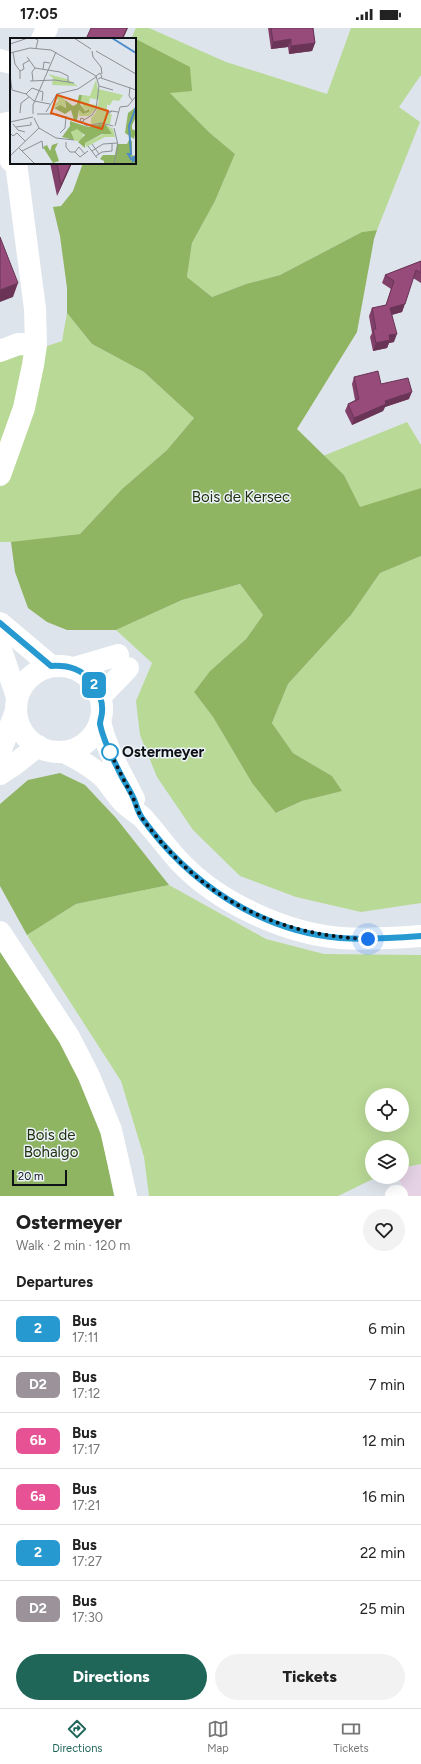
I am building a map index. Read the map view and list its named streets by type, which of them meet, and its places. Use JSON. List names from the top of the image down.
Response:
{
  "parks": ["Bois de Kersec", "Bois de Bohalgo"],
  "places": ["Ostermeyer"],
  "lines": ["bus line 2"],
  "scale_bar": "20 m",
  "page": {
    "status": "17:05",
    "on_map": "2",
    "scale": "20 m",
    "heading": [
      ["Ostermeyer", "Walk · 2 min · 120 m"],
      "Departures"
    ],
    "list": [
      {
        "mark": "2",
        "name": "Bus",
        "note": "17:11",
        "value": "6 min"
      },
      {
        "mark": "D2",
        "name": "Bus",
        "note": "17:12",
        "value": "7 min"
      },
      {
        "mark": "6b",
        "name": "Bus",
        "note": "17:17",
        "value": "12 min"
      },
      {
        "mark": "6a",
        "name": "Bus",
        "note": "17:21",
        "value": "16 min"
      },
      {
        "mark": "2",
        "name": "Bus",
        "note": "17:27",
        "value": "22 min"
      },
      {
        "mark": "D2",
        "name": "Bus",
        "note": "17:30",
        "value": "25 min"
      }
    ],
    "buttons": ["Directions", "Tickets"],
    "tabs": ["Directions", "Map", "Tickets"]
  }
}
